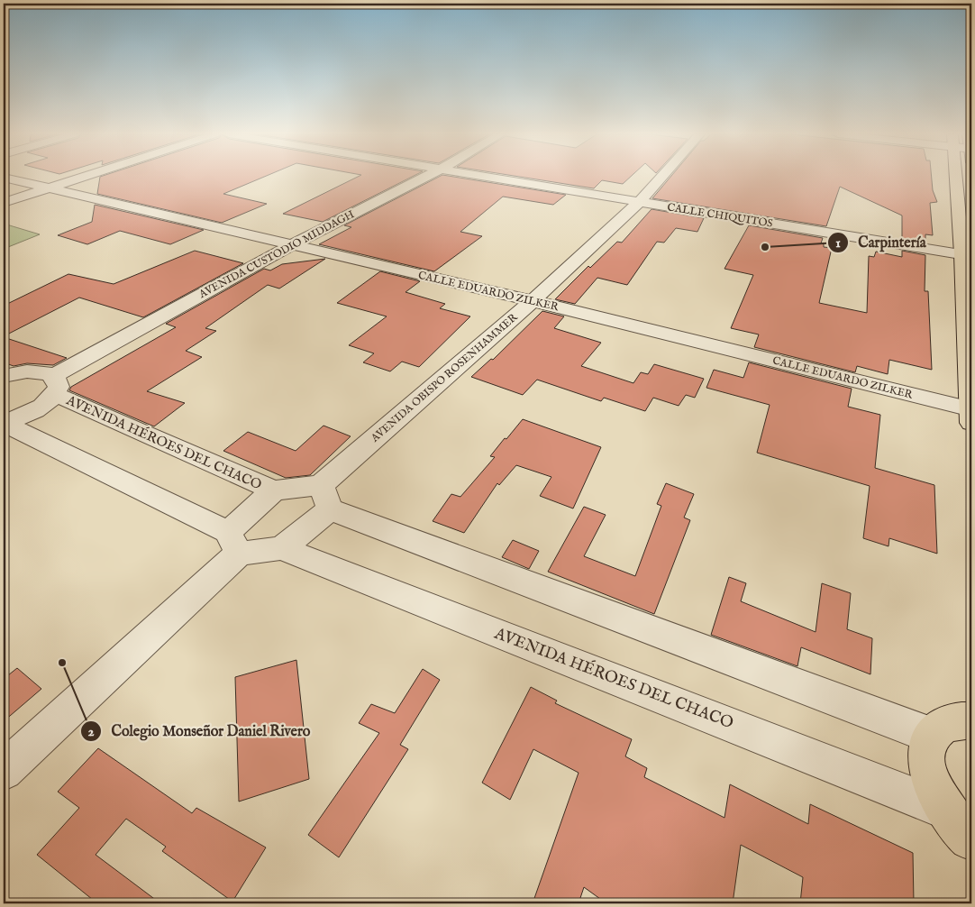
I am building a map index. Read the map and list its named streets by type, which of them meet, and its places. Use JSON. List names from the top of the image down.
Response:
{
  "streets": {
    "street": [
      "CALLE CHIQUITOS",
      "AVENIDA CUSTODIO MIDDAGH",
      "CALLE EDUARDO ZILKER",
      "AVENIDA OBISPO ROSENHAMMER",
      "AVENIDA HÉROES DEL CHACO"
    ]
  },
  "crossings": [
    ["CALLE CHIQUITOS", "AVENIDA OBISPO ROSENHAMMER"],
    ["AVENIDA CUSTODIO MIDDAGH", "CALLE EDUARDO ZILKER"],
    ["AVENIDA CUSTODIO MIDDAGH", "AVENIDA HÉROES DEL CHACO"],
    ["CALLE EDUARDO ZILKER", "AVENIDA OBISPO ROSENHAMMER"],
    ["AVENIDA OBISPO ROSENHAMMER", "AVENIDA HÉROES DEL CHACO"]
  ],
  "places": ["Carpintería", "Colegio Monseñor Daniel Rivero"]
}
